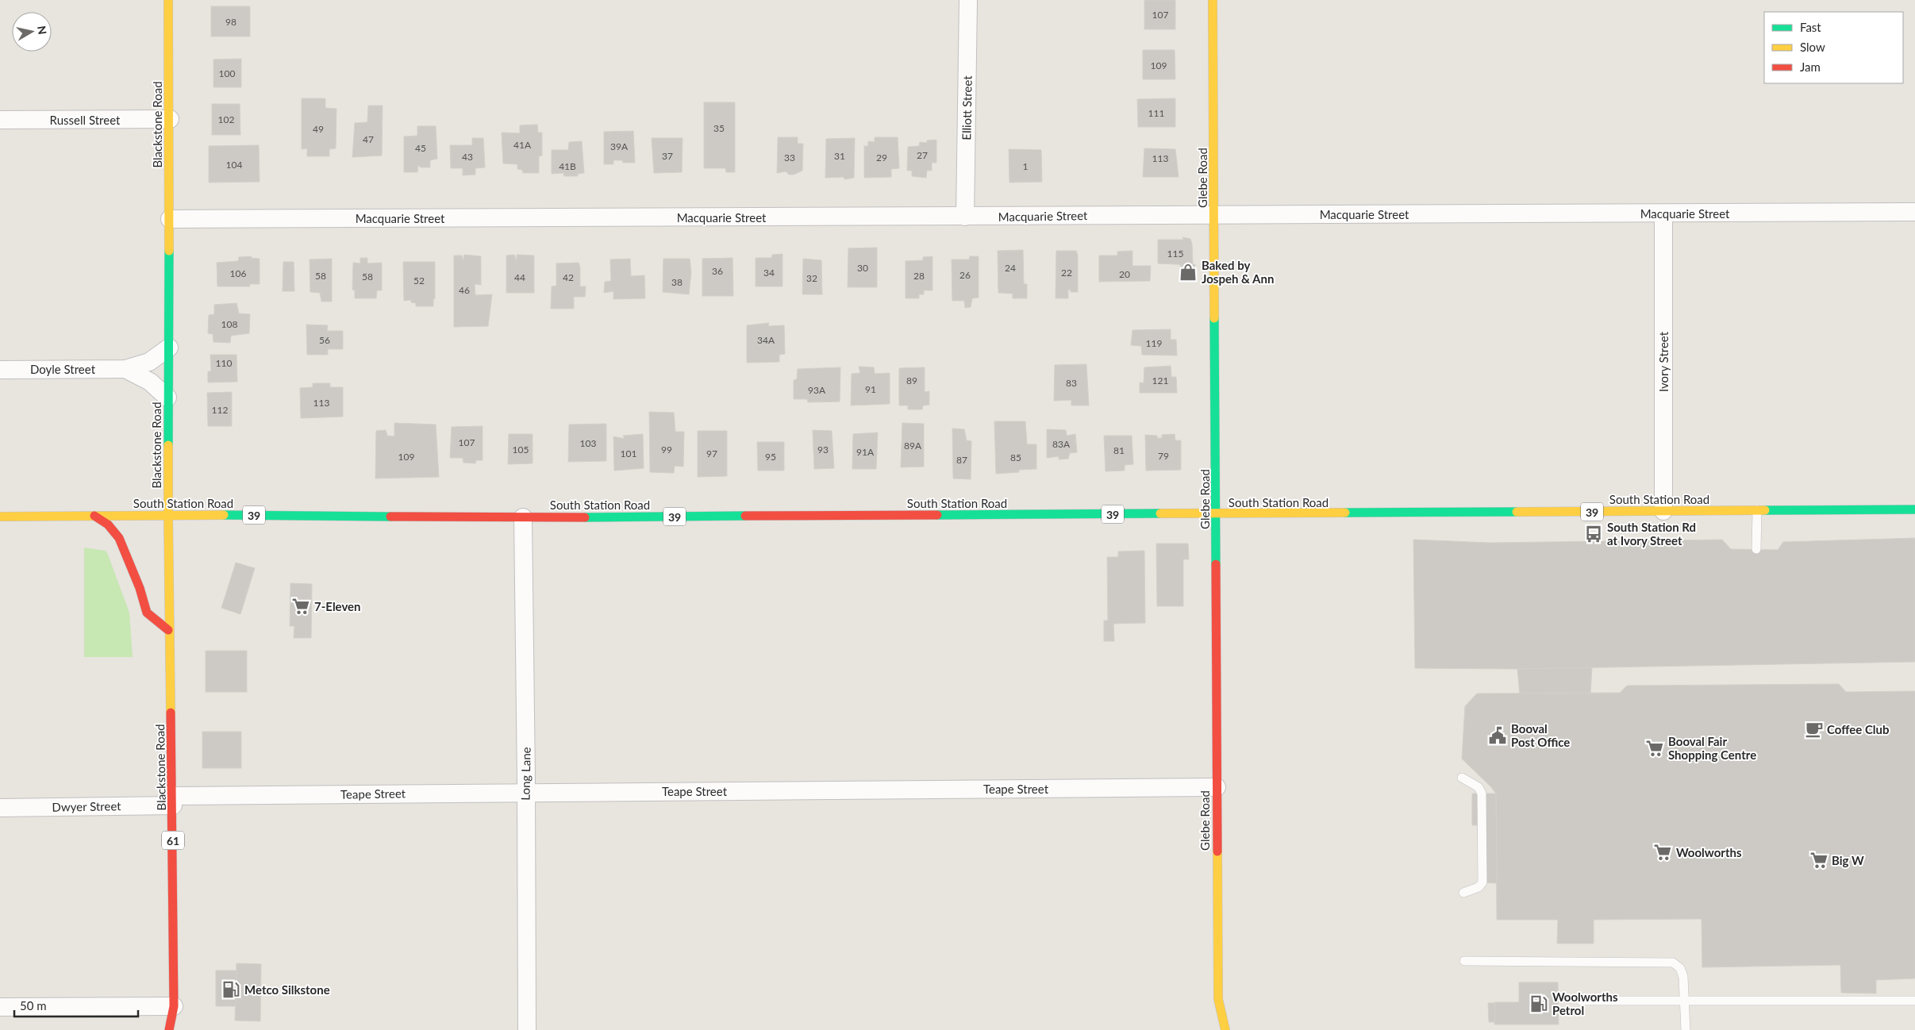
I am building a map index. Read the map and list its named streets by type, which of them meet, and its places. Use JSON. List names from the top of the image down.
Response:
{
  "streets": {
    "main road": [
      "Blackstone Road",
      "Glebe Road",
      "South Station Road",
      "39",
      "61"
    ],
    "street": [
      "Elliott Street",
      "Russell Street",
      "Macquarie Street",
      "Ivory Street",
      "Doyle Street",
      "Long Lane",
      "Teape Street",
      "Dwyer Street"
    ]
  },
  "crossings": [
    ["Elliott Street", "Macquarie Street"],
    ["Russell Street", "Blackstone Road"],
    ["Blackstone Road", "Macquarie Street"],
    ["Blackstone Road", "Doyle Street"],
    ["Blackstone Road", "South Station Road"],
    ["Blackstone Road", "Teape Street"],
    ["Blackstone Road", "Dwyer Street"],
    ["Glebe Road", "Macquarie Street"],
    ["Glebe Road", "South Station Road"],
    ["Glebe Road", "Teape Street"],
    ["Macquarie Street", "Ivory Street"],
    ["Ivory Street", "South Station Road"],
    ["South Station Road", "Long Lane"],
    ["Long Lane", "Teape Street"],
    ["Teape Street", "Dwyer Street"]
  ],
  "places": {
    "shop": ["Baked by Jospeh & Ann"],
    "bus stop": ["South Station Rd at Ivory Street"],
    "supermarket": [
      "7-Eleven",
      "Booval Fair Shopping Centre",
      "Woolworths",
      "Big W"
    ],
    "cafe": ["Coffee Club"],
    "public building": ["Booval Post Office"],
    "fuel station": ["Metco Silkstone", "Woolworths Petrol"]
  },
  "house_numbers": [
    "107",
    "98",
    "109",
    "100",
    "111",
    "102",
    "35",
    "49",
    "47",
    "41A",
    "39A",
    "45",
    "27",
    "37",
    "31",
    "43",
    "33",
    "29",
    "113",
    "104",
    "41B",
    "1",
    "115",
    "30",
    "24",
    "36",
    "34",
    "22",
    "106",
    "20",
    "26",
    "58",
    "28",
    "58",
    "44",
    "42",
    "32",
    "52",
    "38",
    "46",
    "108",
    "56",
    "34A",
    "119",
    "110",
    "89",
    "121",
    "83",
    "91",
    "93A",
    "113",
    "112",
    "107",
    "103",
    "83A",
    "89A",
    "105",
    "99",
    "93",
    "81",
    "91A",
    "101",
    "97",
    "79",
    "109",
    "95",
    "85",
    "87"
  ],
  "legend": ["Fast", "Slow", "Jam"],
  "scale_bar": "50 m",
  "north": "right"
}
